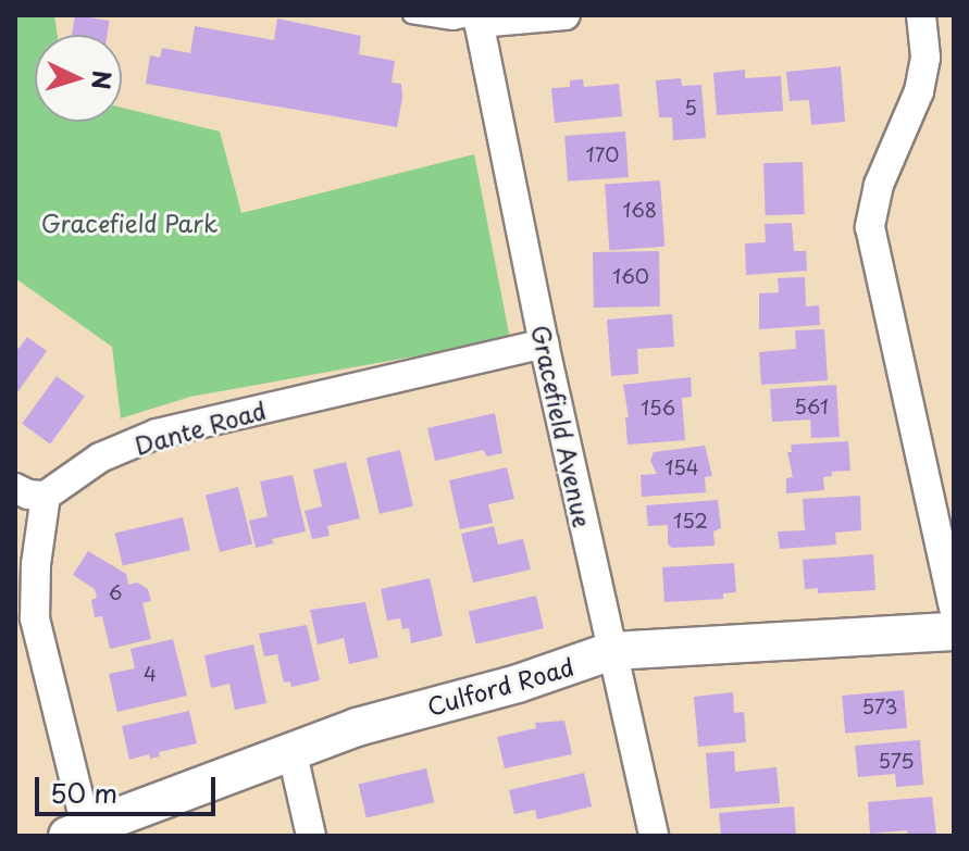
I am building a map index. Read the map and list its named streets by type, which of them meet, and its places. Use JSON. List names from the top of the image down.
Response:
{
  "streets": {
    "street": ["Gracefield Avenue", "Dante Road", "Culford Road"]
  },
  "crossings": [
    ["Gracefield Avenue", "Dante Road"],
    ["Gracefield Avenue", "Culford Road"]
  ],
  "parks": ["Gracefield Park"],
  "house_numbers": [
    "5",
    "170",
    "168",
    "160",
    "561",
    "156",
    "154",
    "152",
    "6",
    "4",
    "573",
    "575"
  ],
  "scale_bar": "50 m",
  "north": "right"
}
